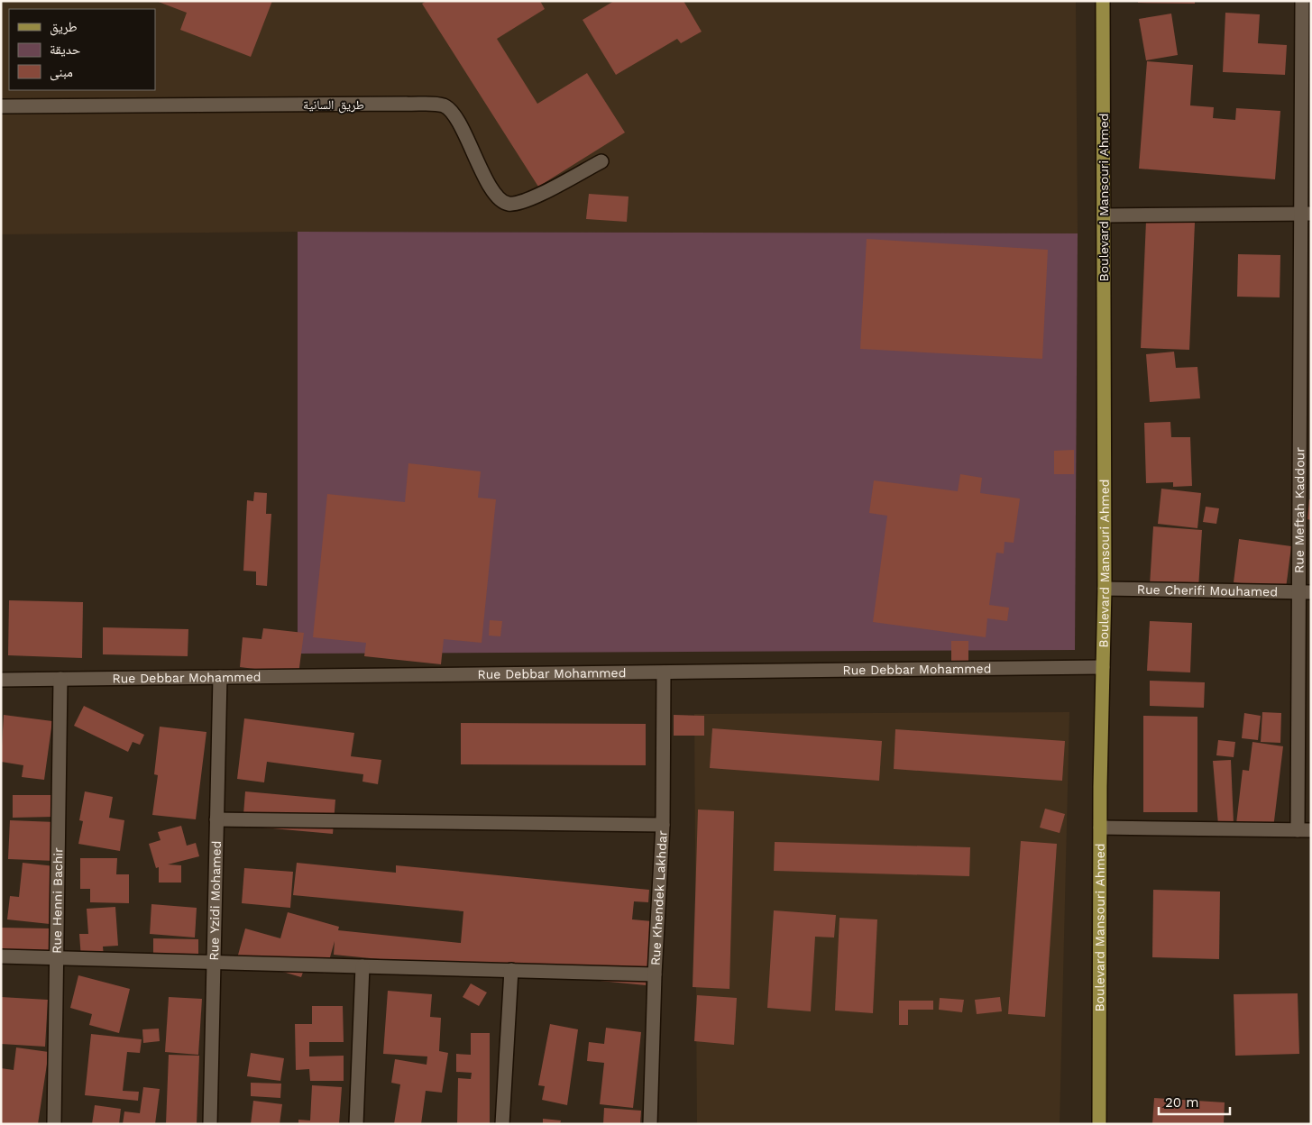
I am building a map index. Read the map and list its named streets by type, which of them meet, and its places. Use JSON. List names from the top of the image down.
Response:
{
  "streets": {
    "main road": ["Boulevard Mansouri Ahmed"],
    "street": [
      "طريق السانية",
      "Rue Meftah Kaddour",
      "Rue Cherifi Mouhamed",
      "Rue Debbar Mohammed",
      "Rue Khendek Lakhdar",
      "Rue Yzidi Mohamed",
      "Rue Henni Bachir"
    ]
  },
  "crossings": [
    ["Boulevard Mansouri Ahmed", "Rue Cherifi Mouhamed"],
    ["Boulevard Mansouri Ahmed", "Rue Debbar Mohammed"],
    ["Rue Meftah Kaddour", "Rue Cherifi Mouhamed"],
    ["Rue Debbar Mohammed", "Rue Khendek Lakhdar"],
    ["Rue Debbar Mohammed", "Rue Yzidi Mohamed"],
    ["Rue Debbar Mohammed", "Rue Henni Bachir"]
  ],
  "legend": ["طريق", "حديقة", "مبنى"],
  "scale_bar": "20 m"
}
